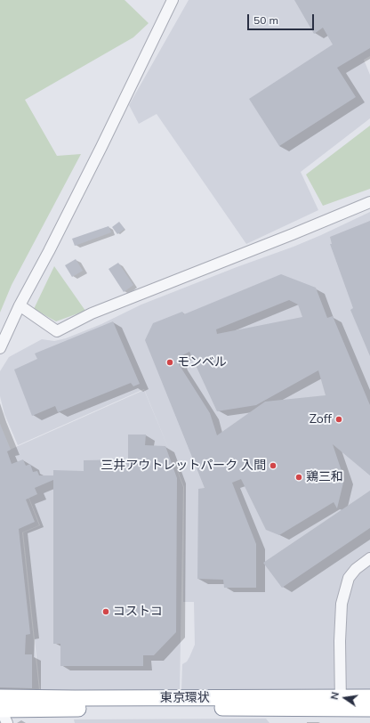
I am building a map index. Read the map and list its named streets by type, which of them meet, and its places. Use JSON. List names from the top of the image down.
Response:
{
  "streets": {
    "highway": ["東京環状"]
  },
  "places": [
    "モンベル",
    "Zoff",
    "三井アウトレットパーク 入間",
    "鶏三和",
    "コストコ"
  ],
  "scale_bar": "50 m",
  "north": "left"
}
